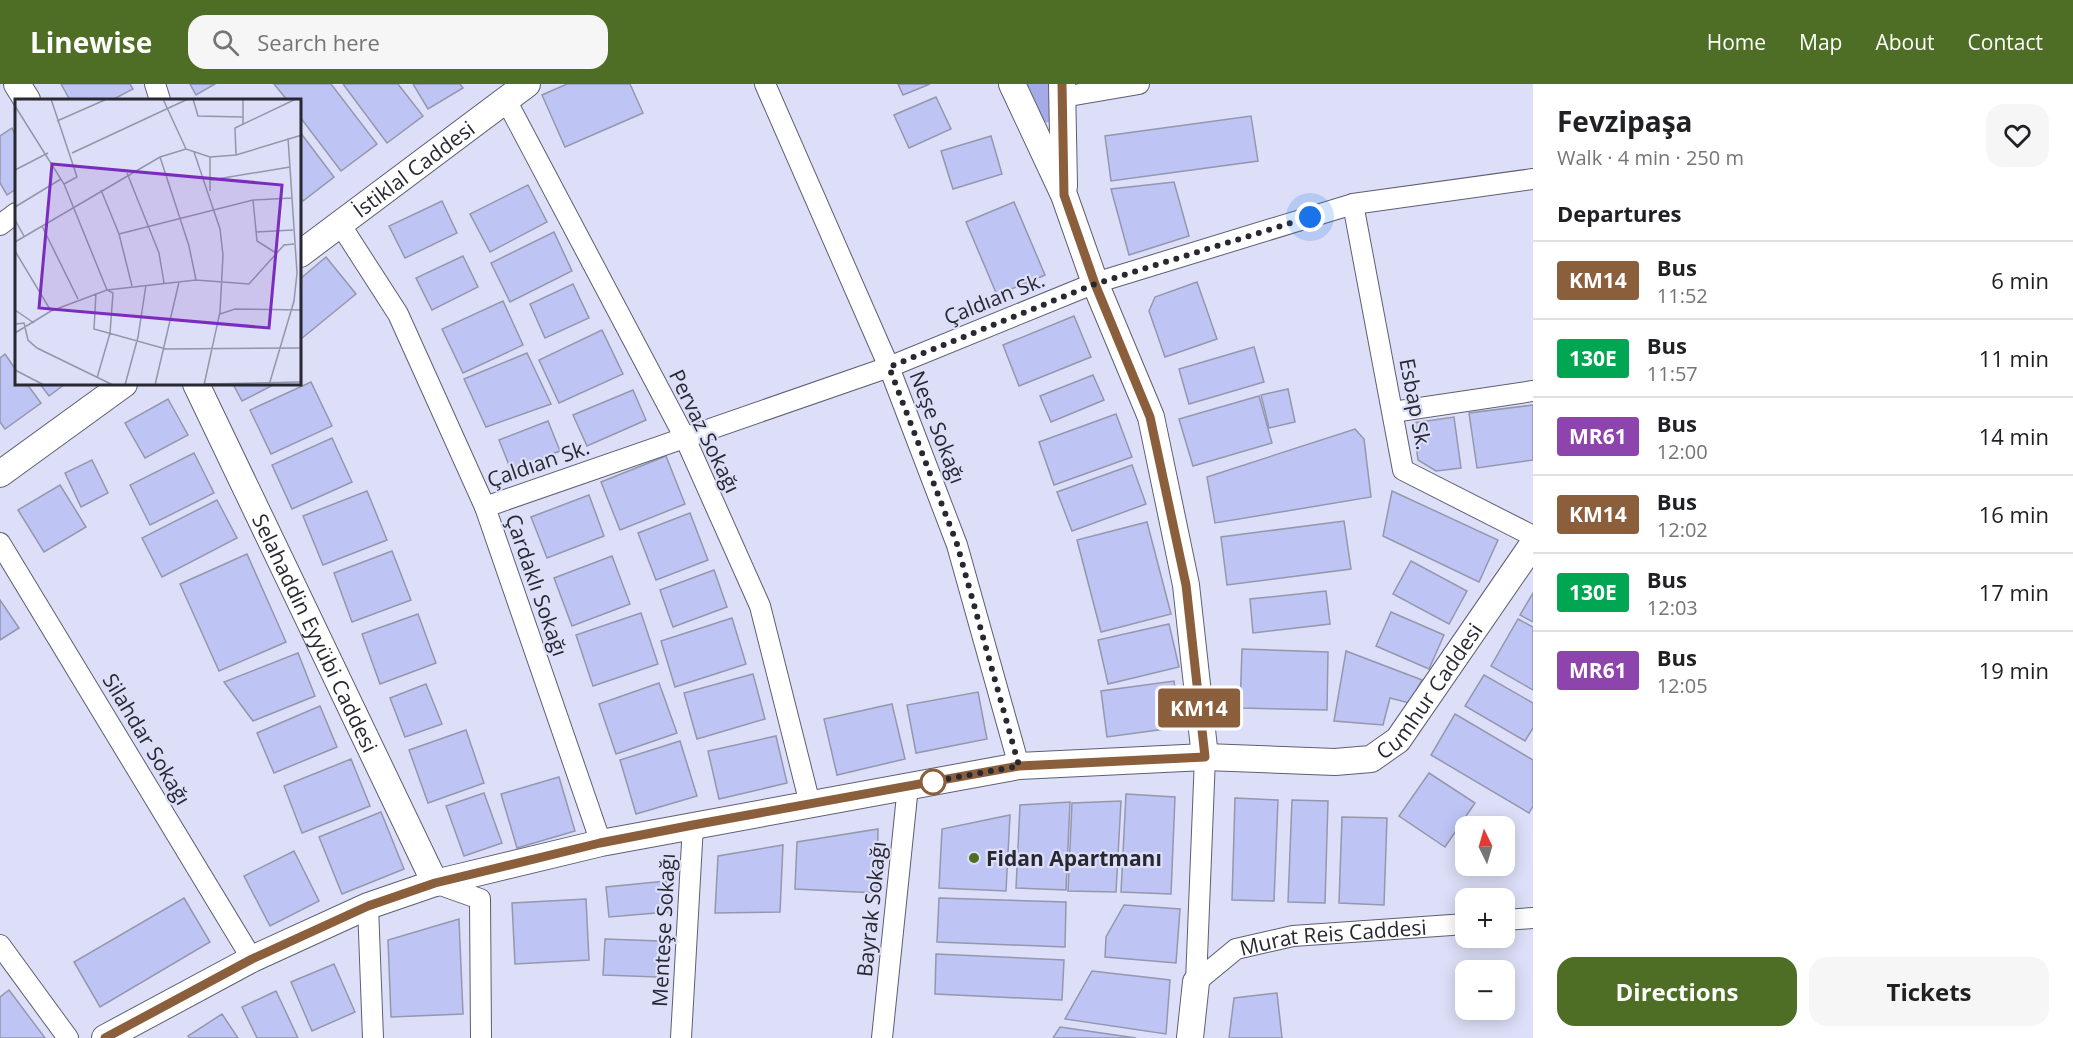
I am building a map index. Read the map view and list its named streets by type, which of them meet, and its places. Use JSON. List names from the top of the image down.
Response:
{
  "streets": {
    "street": [
      "İstiklal Caddesi",
      "Çaldıan Sk.",
      "Esbap Sk.",
      "Neşe Sokağı",
      "Pervaz Sokağı",
      "Çardaklı Sokağı",
      "Selahaddin Eyyübi Caddesi",
      "Cumhur Caddesi",
      "Silahdar Sokağı",
      "Bayrak Sokağı",
      "Menteşe Sokağı",
      "Murat Reis Caddesi"
    ]
  },
  "crossings": [
    ["İstiklal Caddesi", "Pervaz Sokağı"],
    ["İstiklal Caddesi", "Çardaklı Sokağı"],
    ["Çaldıan Sk.", "Esbap Sk."],
    ["Çaldıan Sk.", "Neşe Sokağı"],
    ["Çaldıan Sk.", "Pervaz Sokağı"],
    ["Çaldıan Sk.", "Çardaklı Sokağı"],
    ["Neşe Sokağı", "Cumhur Caddesi"],
    ["Pervaz Sokağı", "Cumhur Caddesi"],
    ["Çardaklı Sokağı", "Cumhur Caddesi"],
    ["Selahaddin Eyyübi Caddesi", "Cumhur Caddesi"],
    ["Cumhur Caddesi", "Silahdar Sokağı"],
    ["Cumhur Caddesi", "Bayrak Sokağı"],
    ["Cumhur Caddesi", "Menteşe Sokağı"]
  ],
  "places": ["Fidan Apartmanı"],
  "lines": ["bus line KM14"],
  "north": "top",
  "page": {
    "header": "Linewise",
    "search": "Search here",
    "nav": [
      "Home",
      "Map",
      "About",
      "Contact"
    ],
    "on_map": "KM14",
    "heading": [
      ["Fevzipaşa", "Walk · 4 min · 250 m"],
      "Departures"
    ],
    "list": [
      {
        "mark": "KM14",
        "name": "Bus",
        "note": "11:52",
        "value": "6 min"
      },
      {
        "mark": "130E",
        "name": "Bus",
        "note": "11:57",
        "value": "11 min"
      },
      {
        "mark": "MR61",
        "name": "Bus",
        "note": "12:00",
        "value": "14 min"
      },
      {
        "mark": "KM14",
        "name": "Bus",
        "note": "12:02",
        "value": "16 min"
      },
      {
        "mark": "130E",
        "name": "Bus",
        "note": "12:03",
        "value": "17 min"
      },
      {
        "mark": "MR61",
        "name": "Bus",
        "note": "12:05",
        "value": "19 min"
      }
    ],
    "map_buttons": ["+", "−"],
    "buttons": ["Directions", "Tickets"]
  }
}
